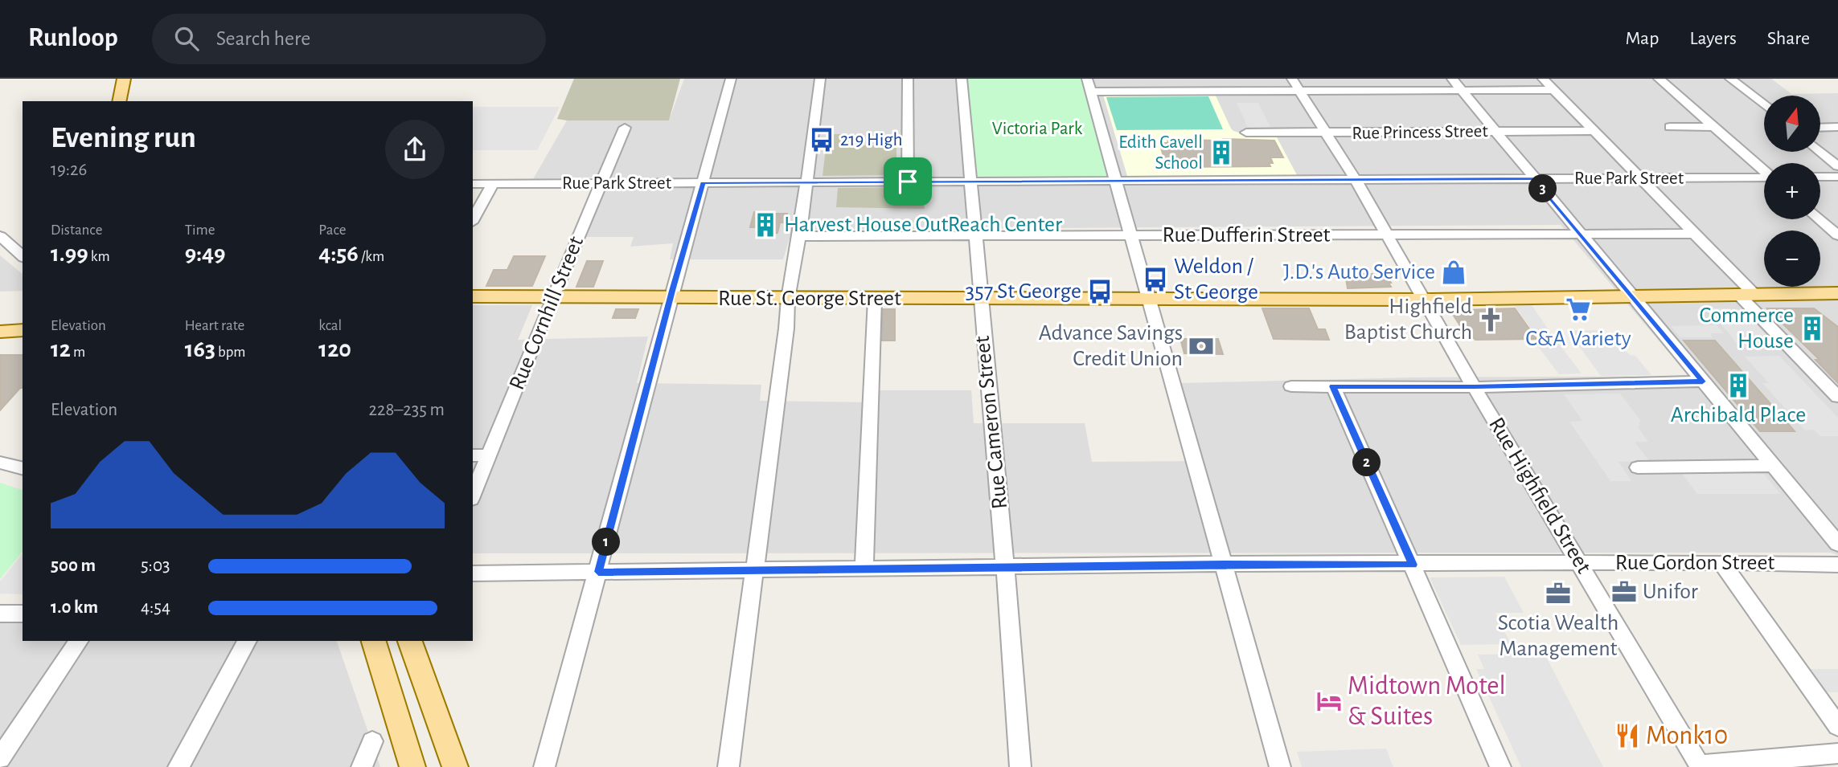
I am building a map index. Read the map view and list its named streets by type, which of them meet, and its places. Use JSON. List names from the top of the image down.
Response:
{
  "streets": {
    "main road": ["Rue St. George Street"],
    "street": [
      "Rue Princess Street",
      "Rue Park Street",
      "Rue Dufferin Street",
      "Rue Cornhill Street",
      "Rue Cameron Street",
      "Rue Highfield Street",
      "Rue Gordon Street"
    ]
  },
  "crossings": [
    ["Rue Princess Street", "Rue Highfield Street"],
    ["Rue Park Street", "Rue Cornhill Street"],
    ["Rue Park Street", "Rue Cameron Street"],
    ["Rue Park Street", "Rue Highfield Street"],
    ["Rue Dufferin Street", "Rue Cameron Street"],
    ["Rue Dufferin Street", "Rue Highfield Street"],
    ["Rue St. George Street", "Rue Cornhill Street"],
    ["Rue St. George Street", "Rue Cameron Street"],
    ["Rue St. George Street", "Rue Highfield Street"],
    ["Rue Cameron Street", "Rue Gordon Street"],
    ["Rue Highfield Street", "Rue Gordon Street"]
  ],
  "parks": ["Victoria Park"],
  "places": {
    "bus stop": ["219 High", "Weldon / St George", "357 St George"],
    "building": [
      "Edith Cavell School",
      "Harvest House OutReach Center",
      "Commerce House",
      "Archibald Place"
    ],
    "shop": ["J.D.'s Auto Service"],
    "supermarket": ["C&A Variety"],
    "church": ["Highfield Baptist Church"],
    "bank": ["Advance Savings Credit Union"],
    "office": ["Unifor", "Scotia Wealth Management"],
    "hotel": ["Midtown Motel & Suites"],
    "restaurant": ["Monk10"]
  },
  "north": "top",
  "page": {
    "header": "Runloop",
    "search": "Search here",
    "nav": ["Map", "Layers", "Share"],
    "map_buttons": ["+", "−"],
    "heading": ["Evening run", "19:26"],
    "pins": ["3", "2", "1"],
    "stats": [
      ["Distance", "1.99 km"],
      ["Time", "9:49"],
      ["Pace", "4:56 /km"],
      ["Elevation", "12 m"],
      ["Heart rate", "163 bpm"],
      ["kcal", "120"]
    ],
    "chart": ["Elevation", "228–235 m"],
    "list": [
      {
        "name": "500 m",
        "note": "5:03"
      },
      {
        "name": "1.0 km",
        "note": "4:54"
      }
    ]
  }
}
